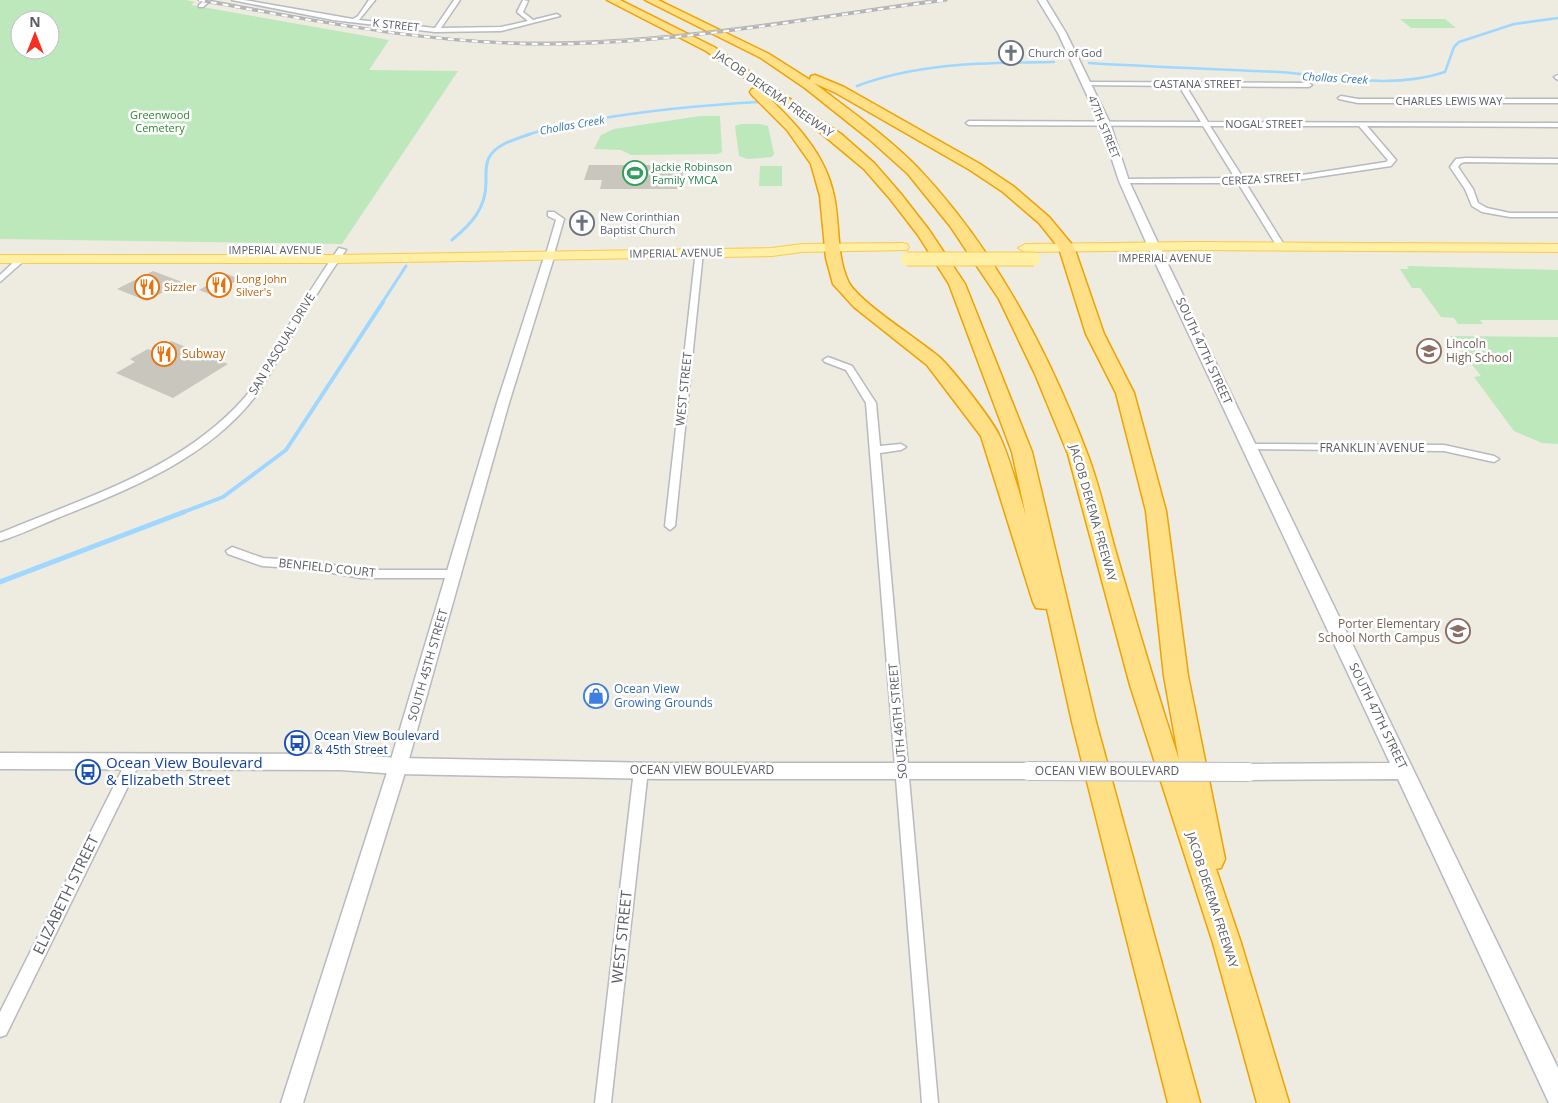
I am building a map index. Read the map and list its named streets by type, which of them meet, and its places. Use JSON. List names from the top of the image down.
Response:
{
  "streets": {
    "highway": ["JACOB DEKEMA FREEWAY"],
    "main road": [
      "47TH STREET",
      "IMPERIAL AVENUE",
      "SOUTH 47TH STREET",
      "OCEAN VIEW BOULEVARD"
    ],
    "street": [
      "K STREET",
      "CASTANA STREET",
      "CHARLES LEWIS WAY",
      "NOGAL STREET",
      "CEREZA STREET",
      "SAN PASQUAL DRIVE",
      "WEST STREET",
      "FRANKLIN AVENUE",
      "BENFIELD COURT",
      "SOUTH 45TH STREET",
      "SOUTH 46TH STREET",
      "ELIZABETH STREET"
    ]
  },
  "crossings": [
    ["CASTANA STREET", "47TH STREET"],
    ["NOGAL STREET", "47TH STREET"],
    ["NOGAL STREET", "CEREZA STREET"],
    ["47TH STREET", "CEREZA STREET"],
    ["47TH STREET", "IMPERIAL AVENUE"],
    ["47TH STREET", "SOUTH 47TH STREET"],
    ["IMPERIAL AVENUE", "SAN PASQUAL DRIVE"],
    ["IMPERIAL AVENUE", "SOUTH 47TH STREET"],
    ["IMPERIAL AVENUE", "WEST STREET"],
    ["IMPERIAL AVENUE", "SOUTH 45TH STREET"],
    ["SOUTH 47TH STREET", "FRANKLIN AVENUE"],
    ["SOUTH 47TH STREET", "OCEAN VIEW BOULEVARD"],
    ["WEST STREET", "OCEAN VIEW BOULEVARD"],
    ["BENFIELD COURT", "SOUTH 45TH STREET"],
    ["SOUTH 45TH STREET", "OCEAN VIEW BOULEVARD"],
    ["SOUTH 46TH STREET", "OCEAN VIEW BOULEVARD"],
    ["OCEAN VIEW BOULEVARD", "ELIZABETH STREET"]
  ],
  "water": ["Chollas Creek"],
  "parks": ["Greenwood Cemetery"],
  "places": {
    "church": ["Church of God", "New Corinthian Baptist Church"],
    "sports": ["Jackie Robinson Family YMCA"],
    "restaurant": ["Long John Silver's", "Sizzler", "Subway"],
    "school or university": ["Lincoln High School", "Porter Elementary School North Campus"],
    "shop": ["Ocean View Growing Grounds"],
    "bus stop": ["Ocean View Boulevard & 45th Street", "Ocean View Boulevard & Elizabeth Street"]
  },
  "north": "top"
}
